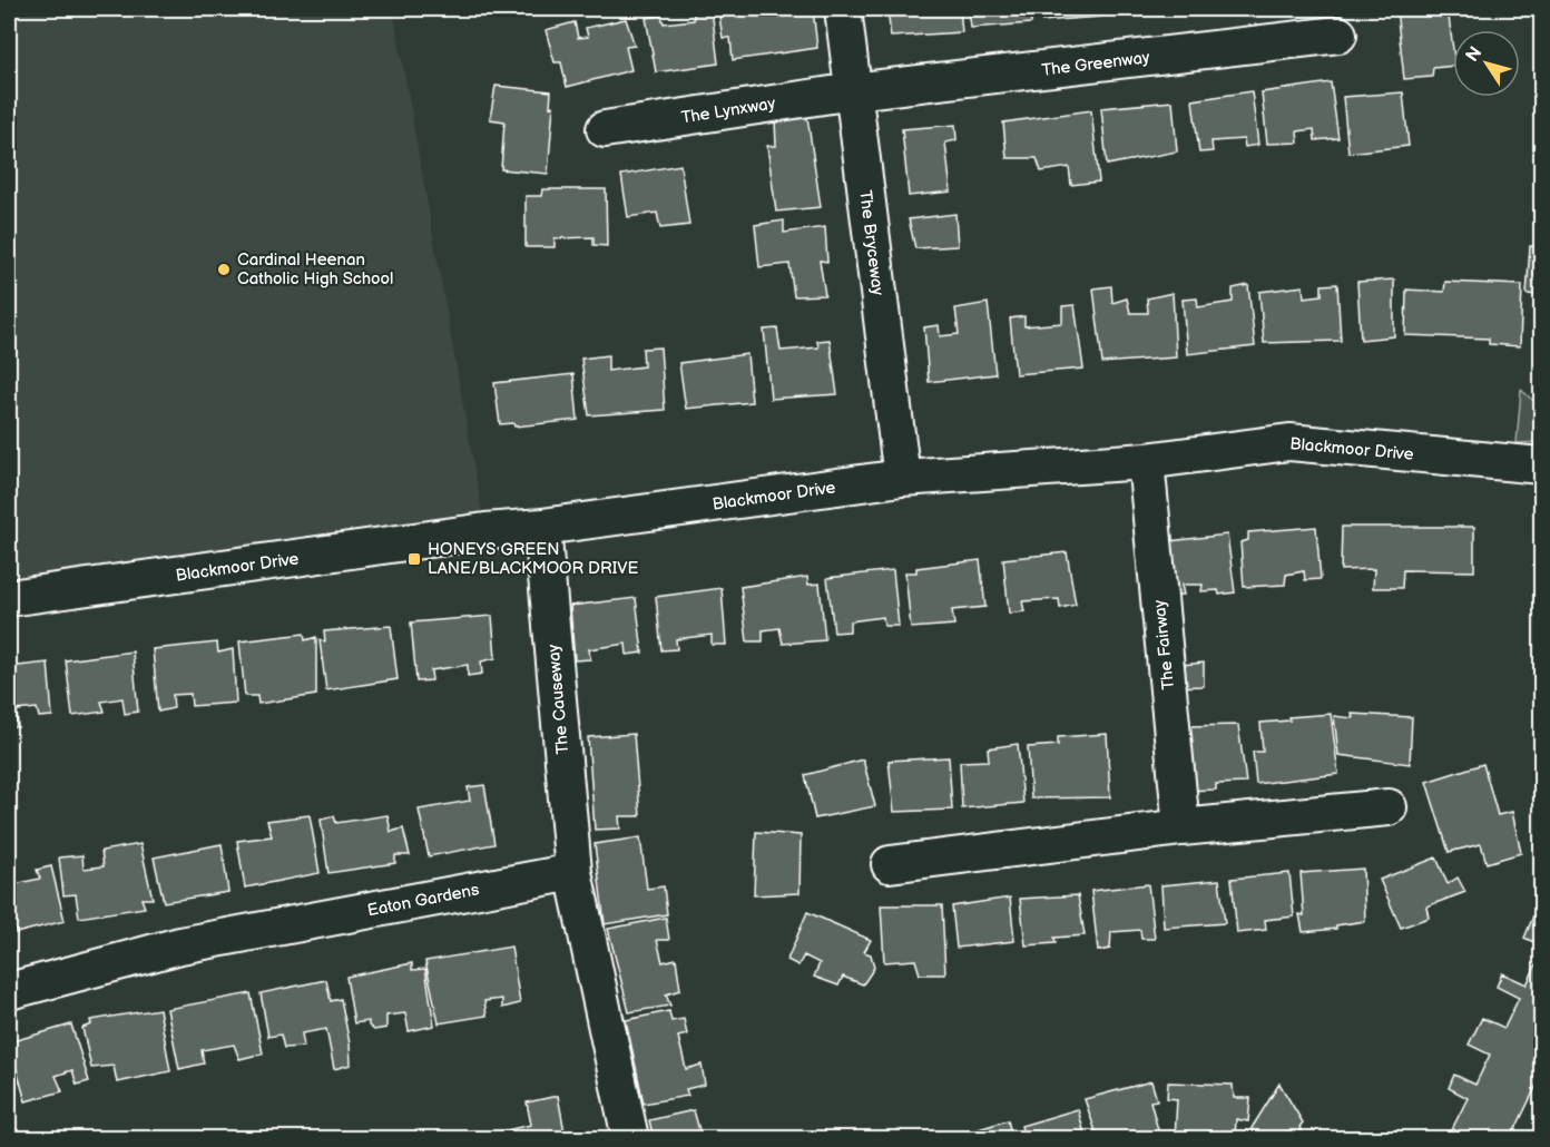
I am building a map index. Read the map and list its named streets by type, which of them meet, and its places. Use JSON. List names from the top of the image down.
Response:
{
  "streets": {
    "street": [
      "The Greenway",
      "The Lynxway",
      "The Bryceway",
      "Blackmoor Drive",
      "The Fairway",
      "The Causeway",
      "Eaton Gardens"
    ]
  },
  "crossings": [
    ["The Greenway", "The Lynxway"],
    ["The Greenway", "The Bryceway"],
    ["The Lynxway", "The Bryceway"],
    ["The Bryceway", "Blackmoor Drive"],
    ["Blackmoor Drive", "The Fairway"],
    ["Blackmoor Drive", "The Causeway"],
    ["The Causeway", "Eaton Gardens"]
  ],
  "places": {
    "other": ["Cardinal Heenan Catholic High School"],
    "transit": ["HONEYS GREEN LANE/BLACKMOOR DRIVE"]
  },
  "north": "top left"
}
